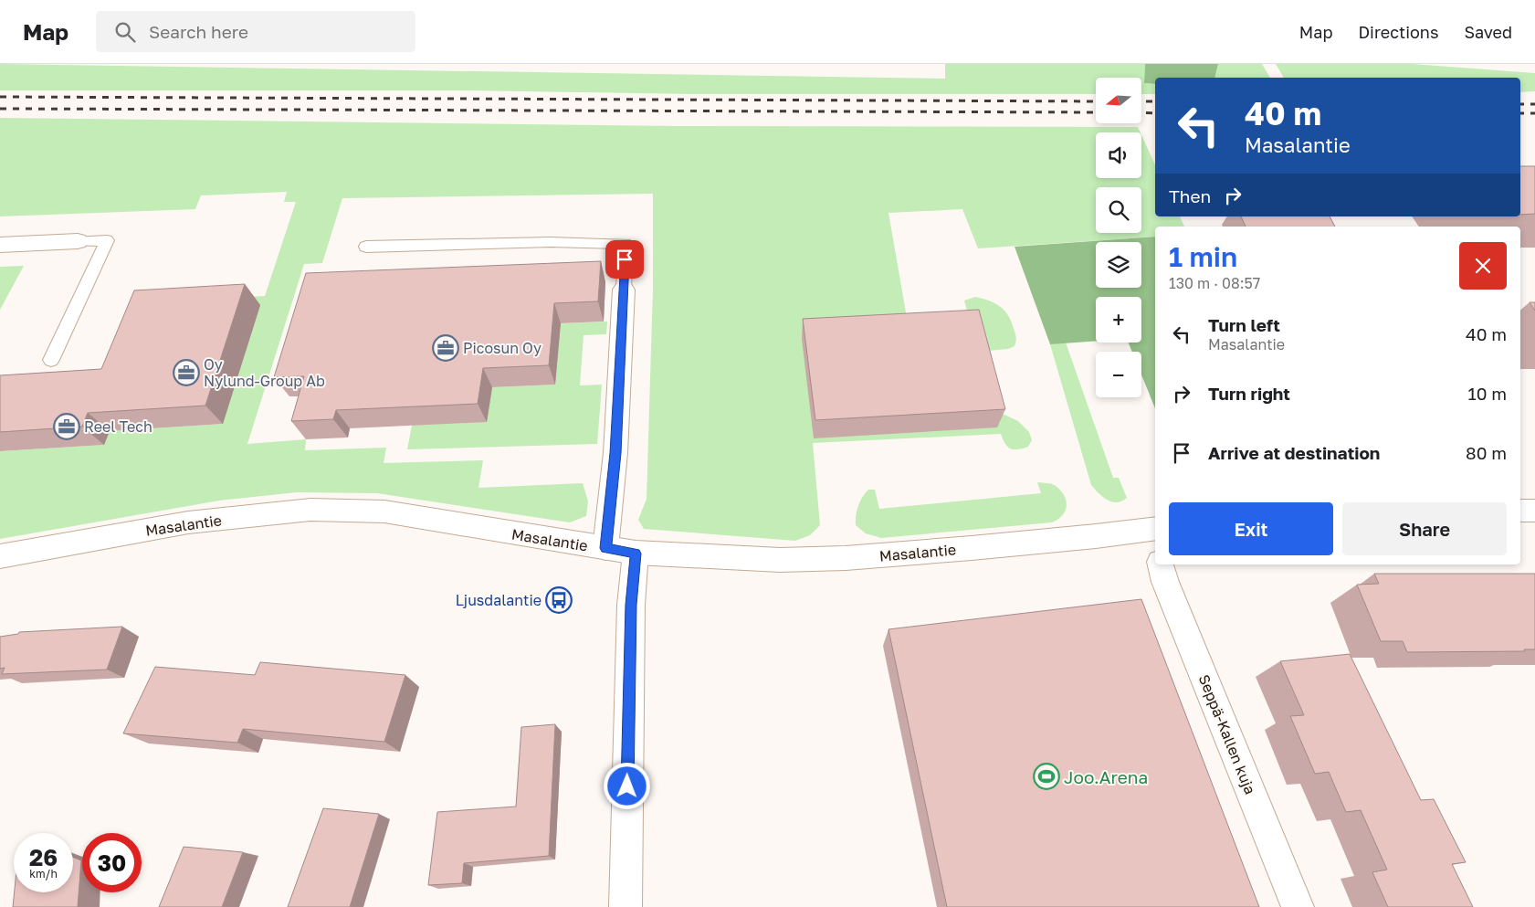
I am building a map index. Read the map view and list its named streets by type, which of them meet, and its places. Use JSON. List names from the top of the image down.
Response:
{
  "streets": {
    "street": ["Masalantie", "Seppä-Kallen kuja"]
  },
  "places": {
    "office": ["Picosun Oy", "Oy Nylund-Group Ab", "Reel Tech"],
    "bus stop": ["Ljusdalantie"],
    "sports": ["Joo.Arena"]
  },
  "north": "left",
  "page": {
    "header": "Map",
    "search": "Search here",
    "nav": ["Map", "Directions", "Saved"],
    "map_buttons": ["+", "−"],
    "turn": ["40 m", "Masalantie"],
    "then": "Then",
    "heading": ["1 min", "130 m · 08:57"],
    "list": [
      {
        "name": "Turn left",
        "note": "Masalantie",
        "value": "40 m"
      },
      {
        "name": "Turn right",
        "value": "10 m"
      },
      {
        "name": "Arrive at destination",
        "value": "80 m"
      }
    ],
    "buttons": ["Exit", "Share"],
    "speed": "26 km/h",
    "limit": "30"
  }
}
